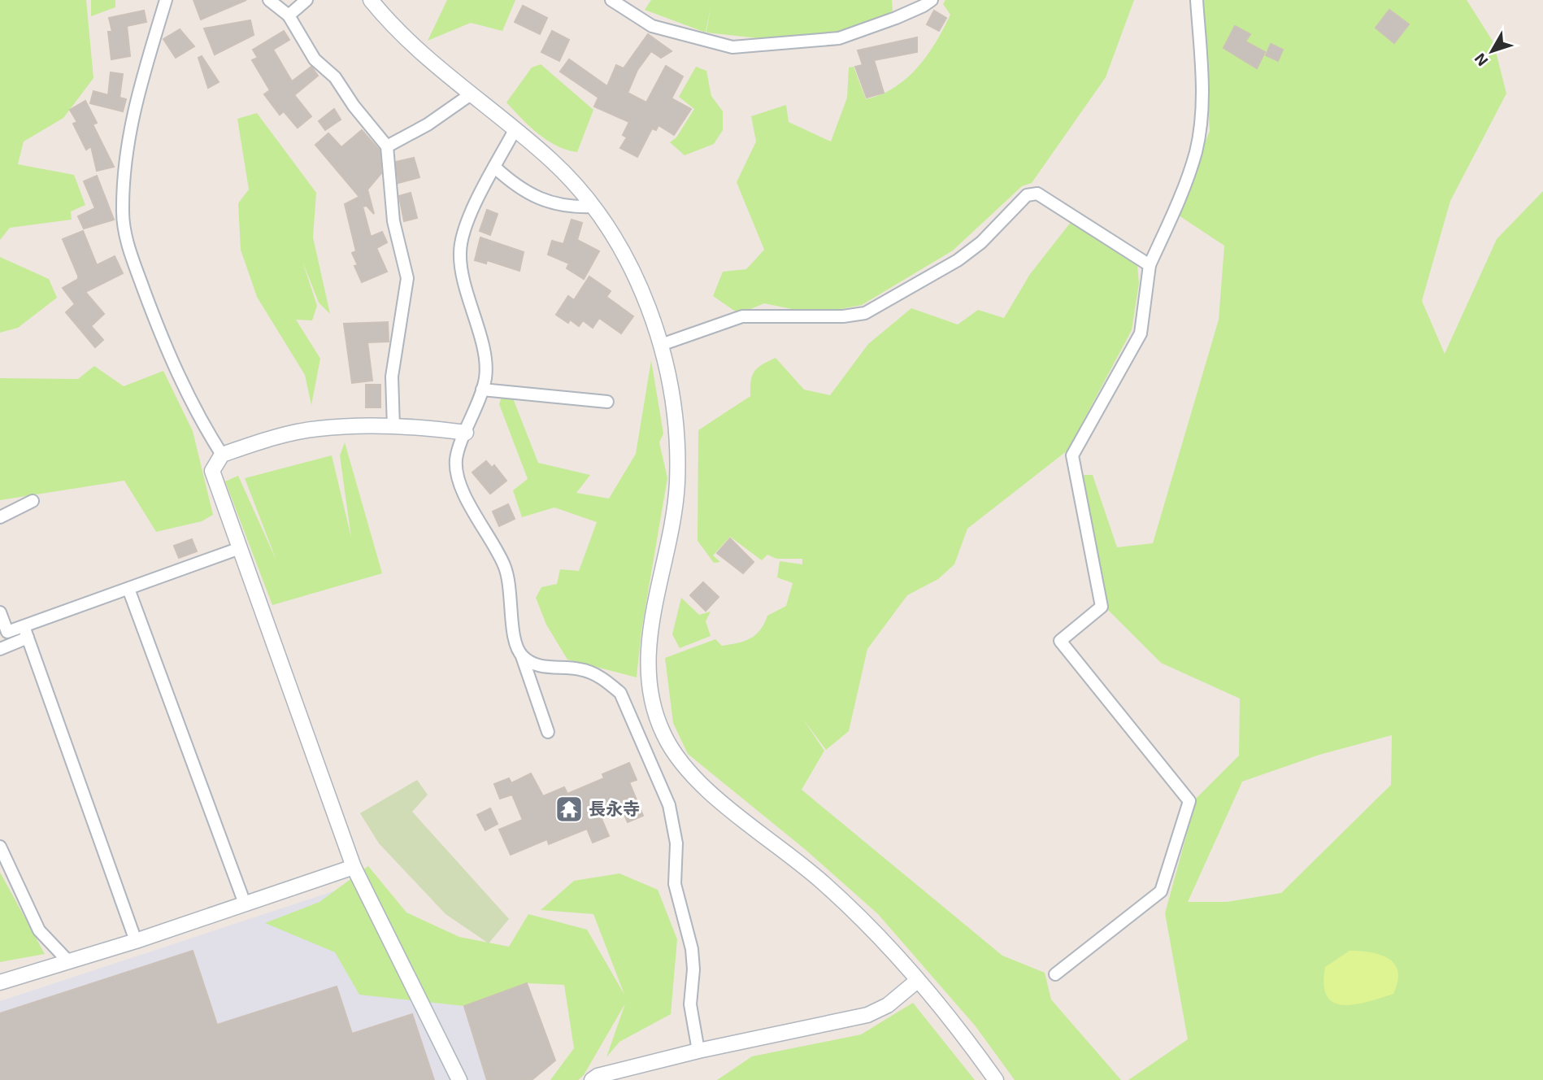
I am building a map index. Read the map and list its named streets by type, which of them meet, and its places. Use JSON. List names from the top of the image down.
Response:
{
  "places": {
    "temple": ["長永寺"]
  },
  "north": "bottom left"
}
